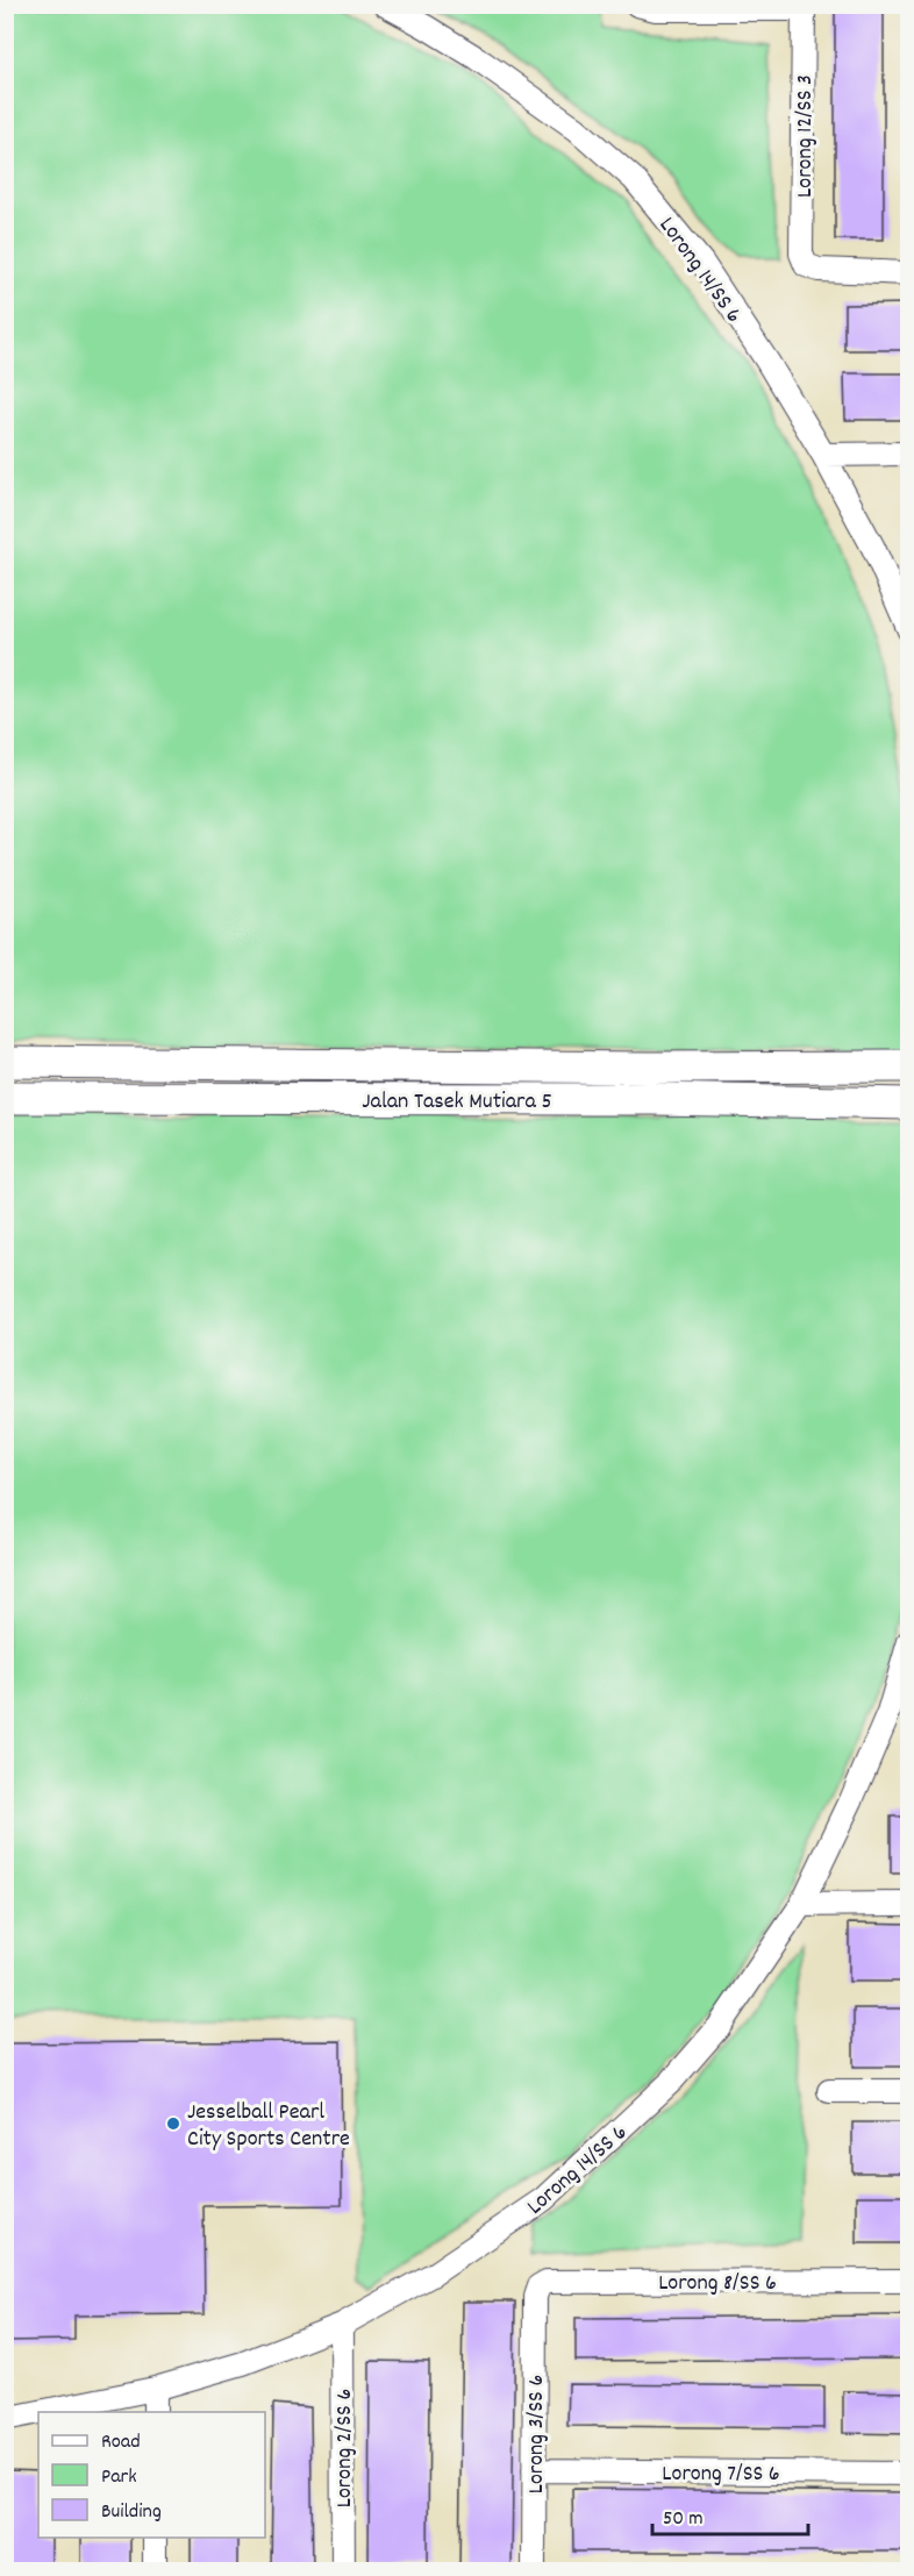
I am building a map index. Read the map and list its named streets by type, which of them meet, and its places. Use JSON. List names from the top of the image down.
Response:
{
  "streets": {
    "street": [
      "Lorong 12/SS 3",
      "Lorong 14/SS 6",
      "Jalan Tasek Mutiara 5",
      "Lorong 8/SS 6",
      "Lorong 3/SS 6",
      "Lorong 2/SS 6",
      "Lorong 7/SS 6"
    ]
  },
  "crossings": [
    ["Lorong 14/SS 6", "Lorong 2/SS 6"],
    ["Lorong 8/SS 6", "Lorong 3/SS 6"],
    ["Lorong 3/SS 6", "Lorong 7/SS 6"]
  ],
  "places": ["Jesselball Pearl City Sports Centre"],
  "legend": ["Road", "Park", "Building"],
  "scale_bar": "50 m"
}
